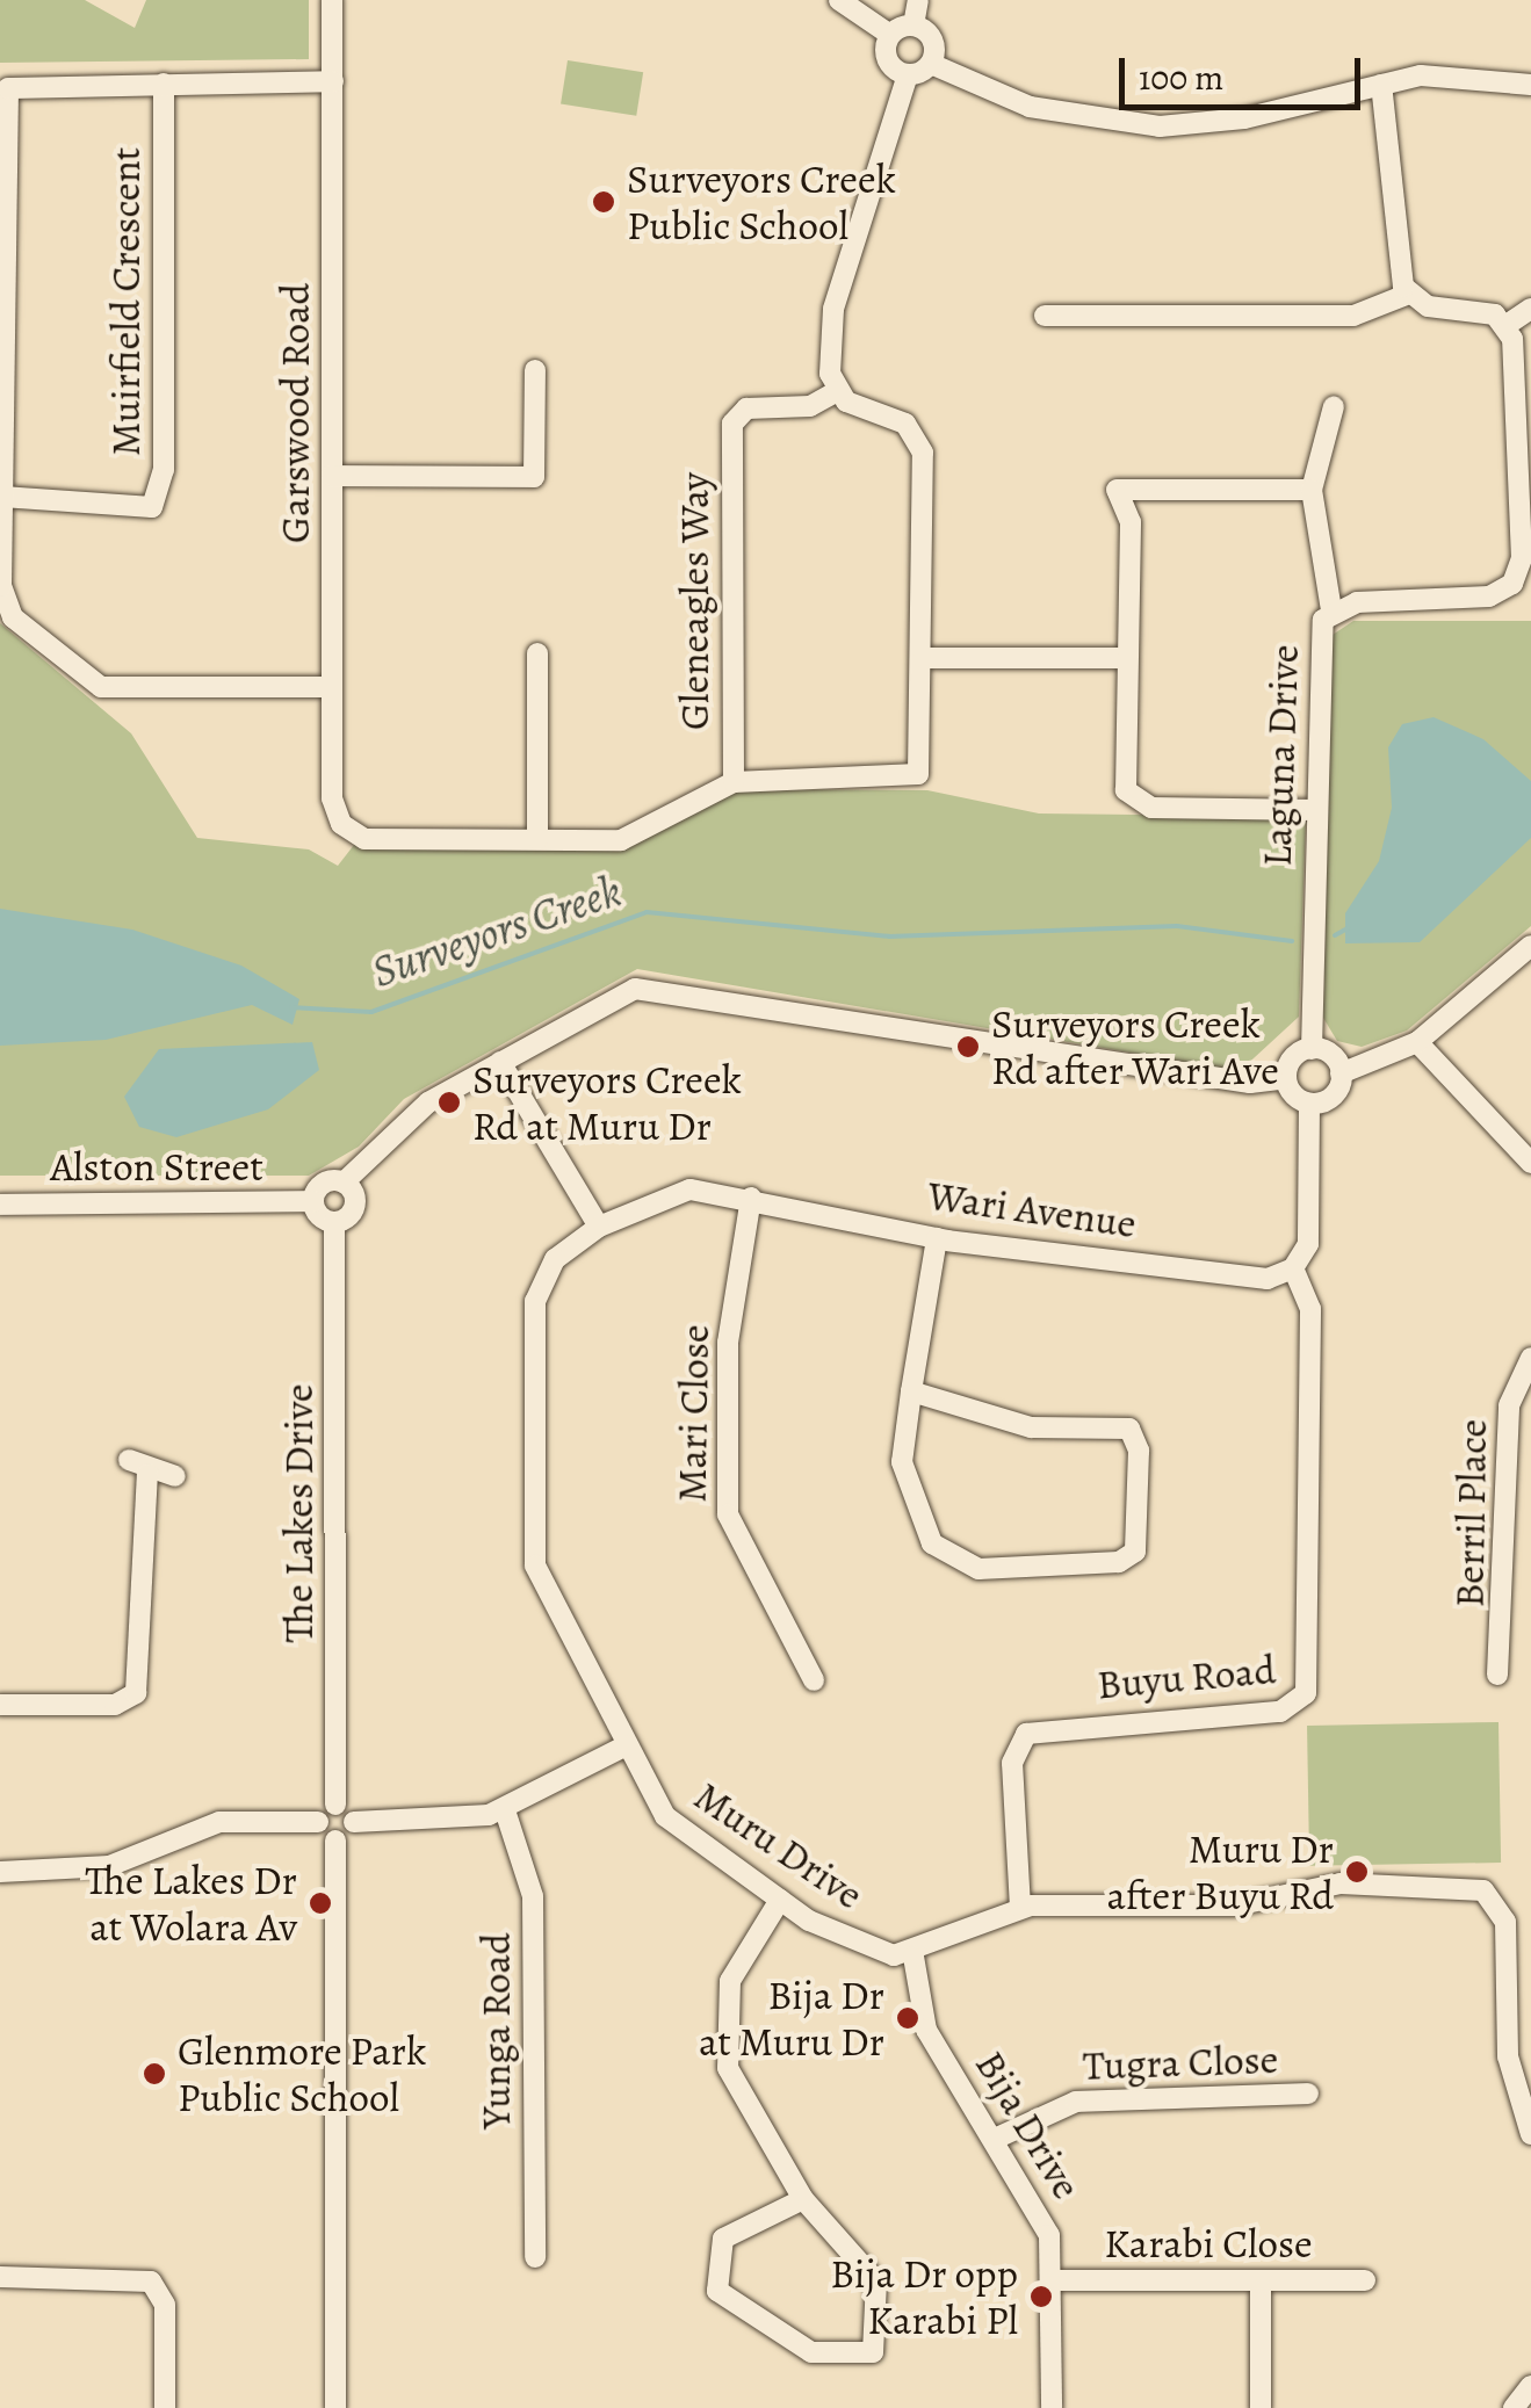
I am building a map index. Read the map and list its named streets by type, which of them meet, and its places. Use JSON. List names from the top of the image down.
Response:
{
  "streets": {
    "street": [
      "Muirfield Crescent",
      "Garswood Road",
      "Gleneagles Way",
      "Laguna Drive",
      "Alston Street",
      "Wari Avenue",
      "Mari Close",
      "The Lakes Drive",
      "Berril Place",
      "Buyu Road",
      "Muru Drive",
      "Yunga Road",
      "Tugra Close",
      "Bija Drive",
      "Karabi Close"
    ]
  },
  "crossings": [
    ["Wari Avenue", "Mari Close"],
    ["Wari Avenue", "Buyu Road"],
    ["Wari Avenue", "Muru Drive"],
    ["Muru Drive", "Bija Drive"],
    ["Tugra Close", "Bija Drive"],
    ["Bija Drive", "Karabi Close"]
  ],
  "water": ["Surveyors Creek"],
  "places": [
    "Surveyors Creek Public School",
    "Surveyors Creek Rd after Wari Ave",
    "Surveyors Creek Rd at Muru Dr",
    "Muru Dr after Buyu Rd",
    "The Lakes Dr at Wolara Av",
    "Bija Dr at Muru Dr",
    "Glenmore Park Public School",
    "Bija Dr opp Karabi Pl"
  ],
  "scale_bar": "100 m"
}
